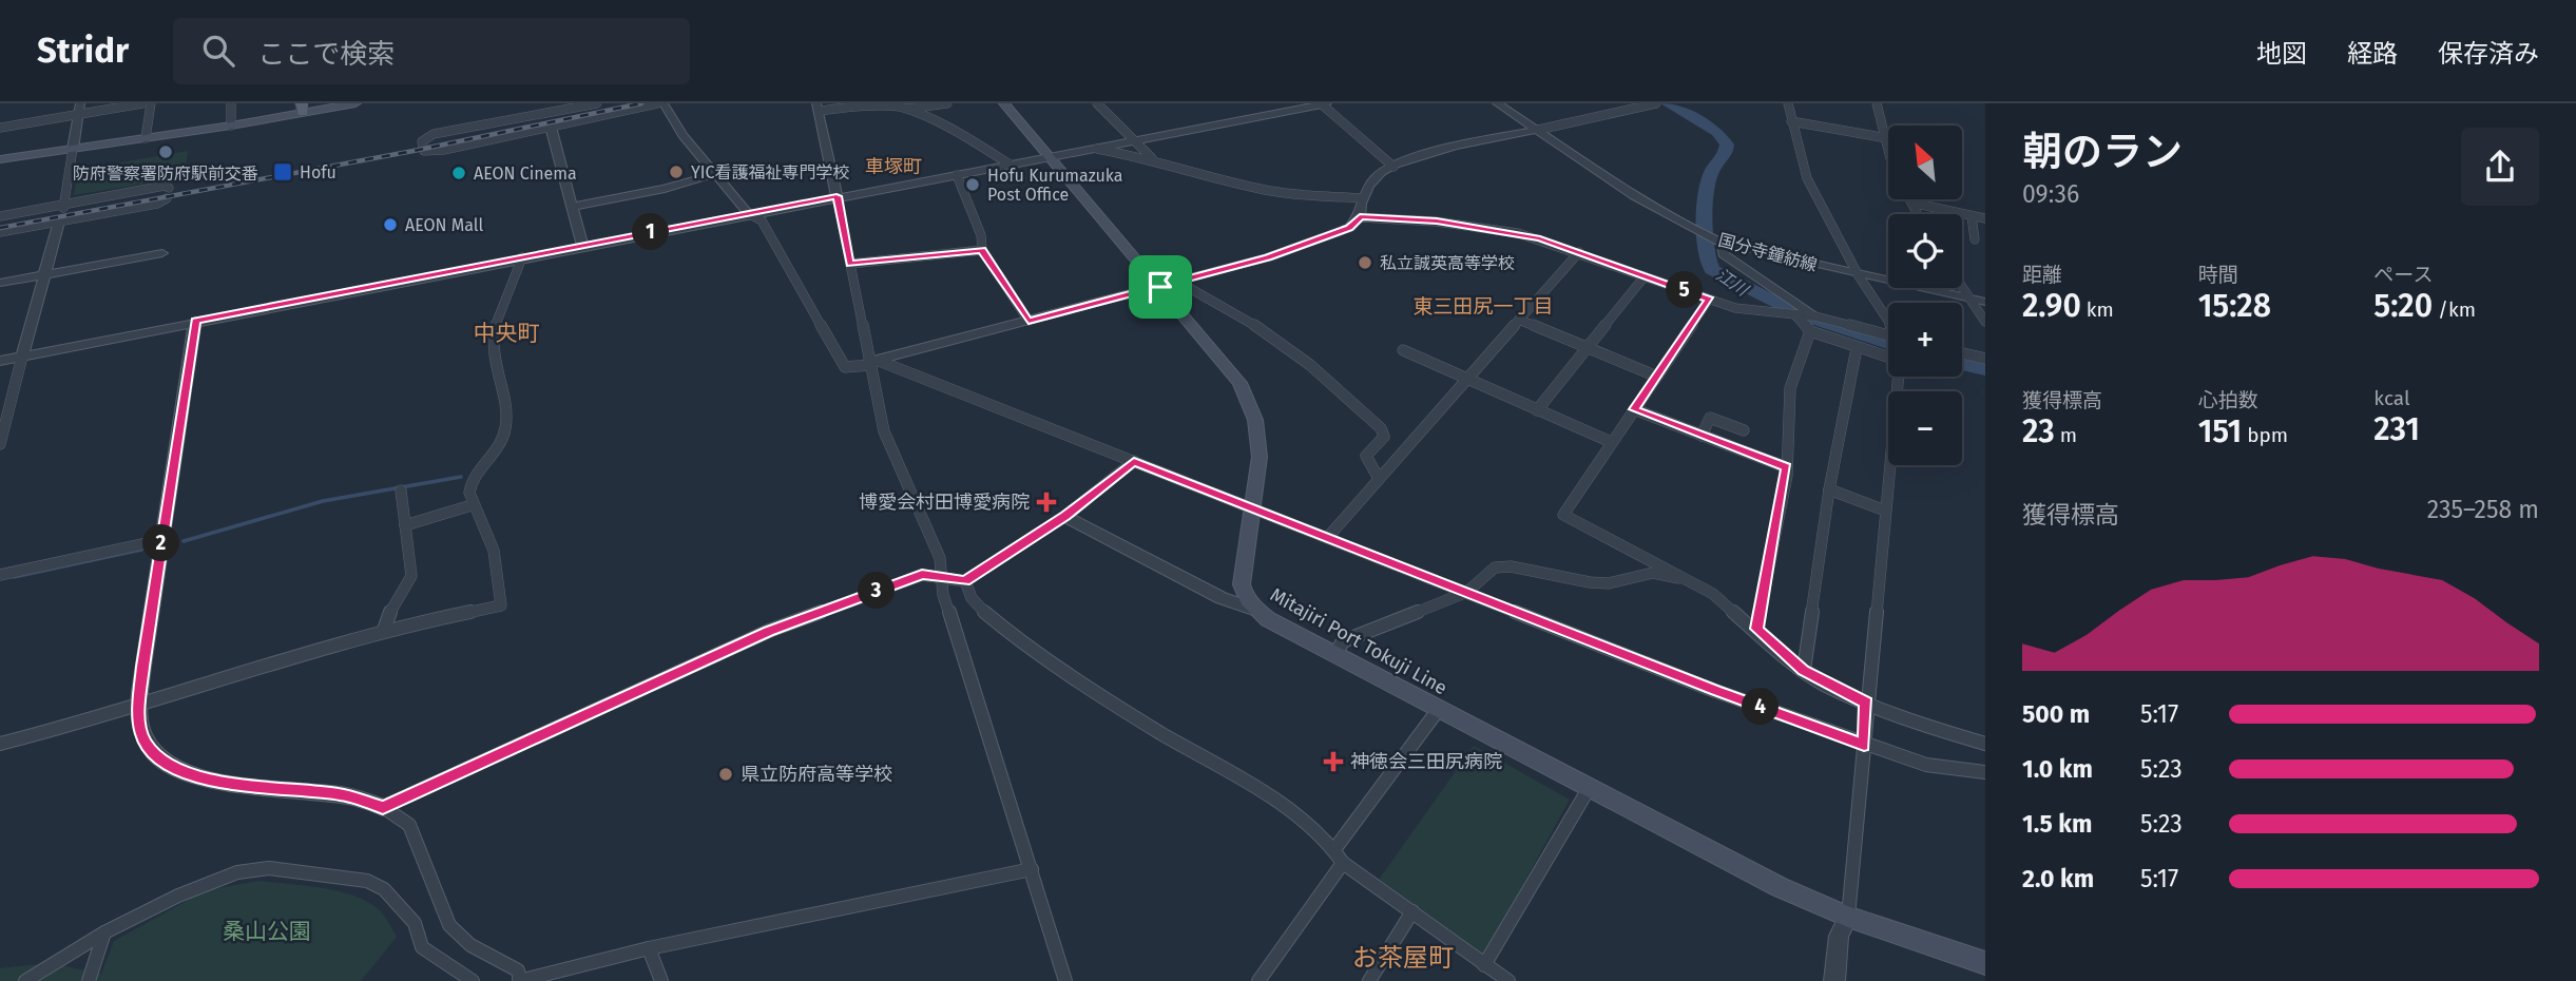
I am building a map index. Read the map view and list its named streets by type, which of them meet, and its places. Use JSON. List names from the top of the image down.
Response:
{
  "streets": {
    "main road": ["Mitajiri Port Tokuji Line"],
    "street": ["国分寺鐘紡線"]
  },
  "districts": [
    "車塚町",
    "東三田尻一丁目",
    "中央町",
    "お茶屋町"
  ],
  "water": ["江川"],
  "parks": ["桑山公園"],
  "places": {
    "other": [
      "防府警察署防府駅前交番",
      "YIC看護福祉専門学校",
      "AEON Cinema",
      "Hofu Kurumazuka Post Office",
      "AEON Mall",
      "私立誠英高等学校",
      "県立防府高等学校"
    ],
    "transit": ["Hofu"],
    "health": ["博愛会村田博愛病院", "神徳会三田尻病院"]
  },
  "north": "top left",
  "page": {
    "header": "Stridr",
    "search": "ここで検索",
    "nav": ["地図", "経路", "保存済み"],
    "heading": ["朝のラン", "09:36"],
    "map_buttons": ["+", "−"],
    "pins": [
      "1",
      "5",
      "2",
      "3",
      "4"
    ],
    "stats": [
      ["距離", "2.90 km"],
      ["時間", "15:28"],
      ["ペース", "5:20 /km"],
      ["獲得標高", "23 m"],
      ["心拍数", "151 bpm"],
      ["kcal", "231"]
    ],
    "chart": ["獲得標高", "235–258 m"],
    "list": [
      {
        "name": "500 m",
        "note": "5:17"
      },
      {
        "name": "1.0 km",
        "note": "5:23"
      },
      {
        "name": "1.5 km",
        "note": "5:23"
      },
      {
        "name": "2.0 km",
        "note": "5:17"
      }
    ]
  }
}
